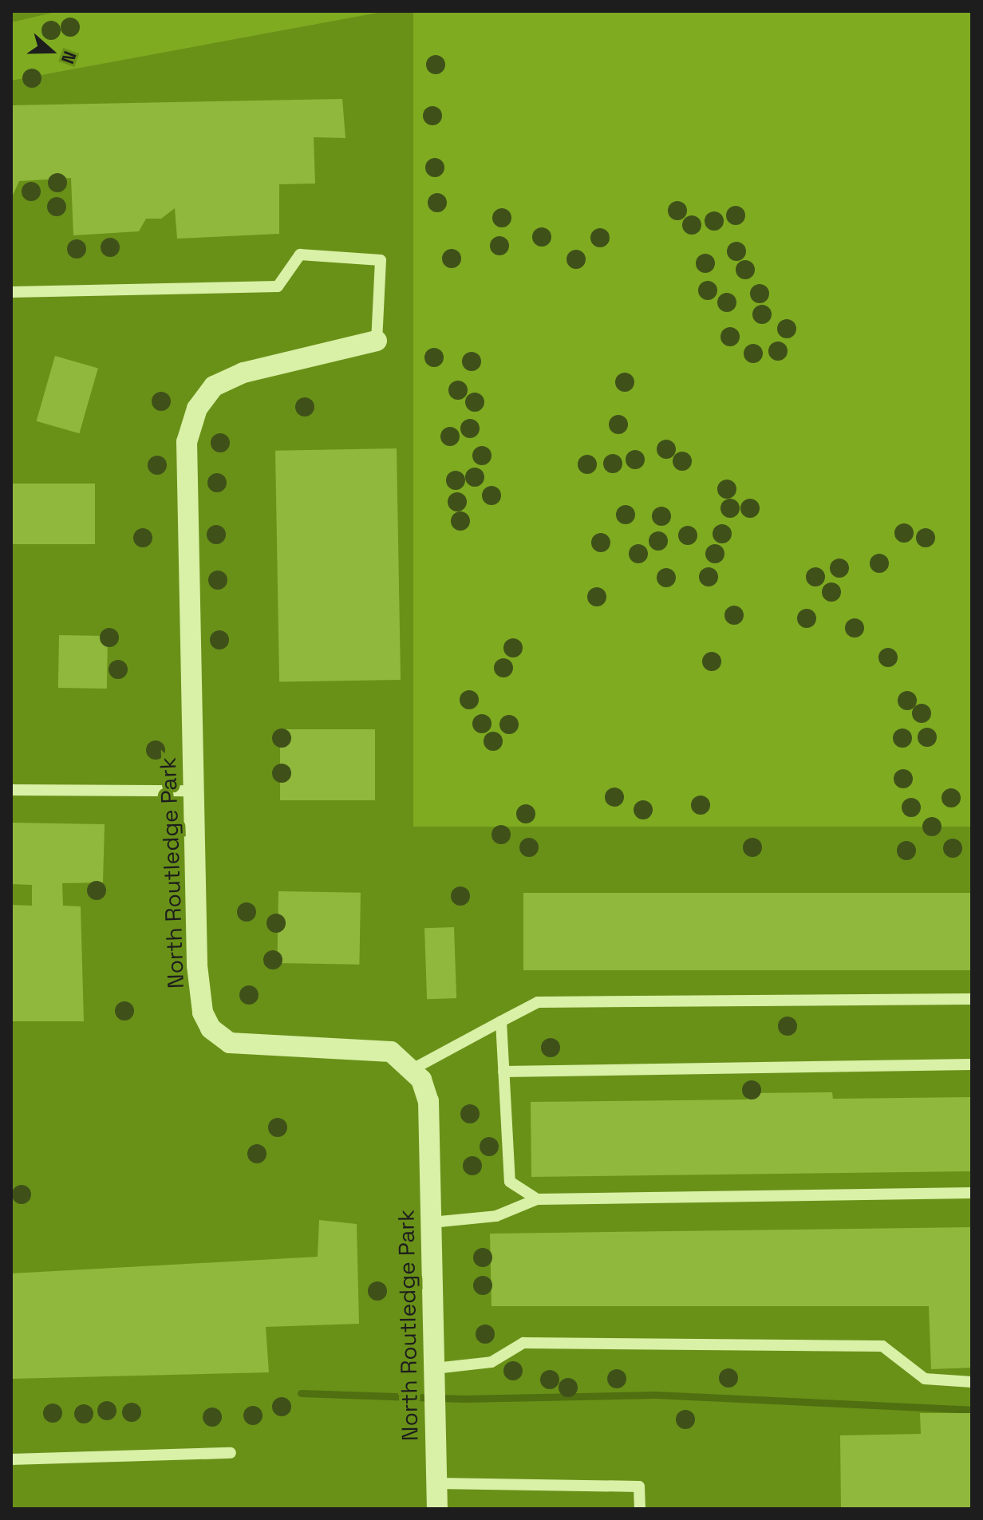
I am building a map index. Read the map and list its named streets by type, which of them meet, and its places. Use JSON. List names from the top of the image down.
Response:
{
  "streets": {
    "street": ["North Routledge Park"]
  },
  "north": "right"
}
